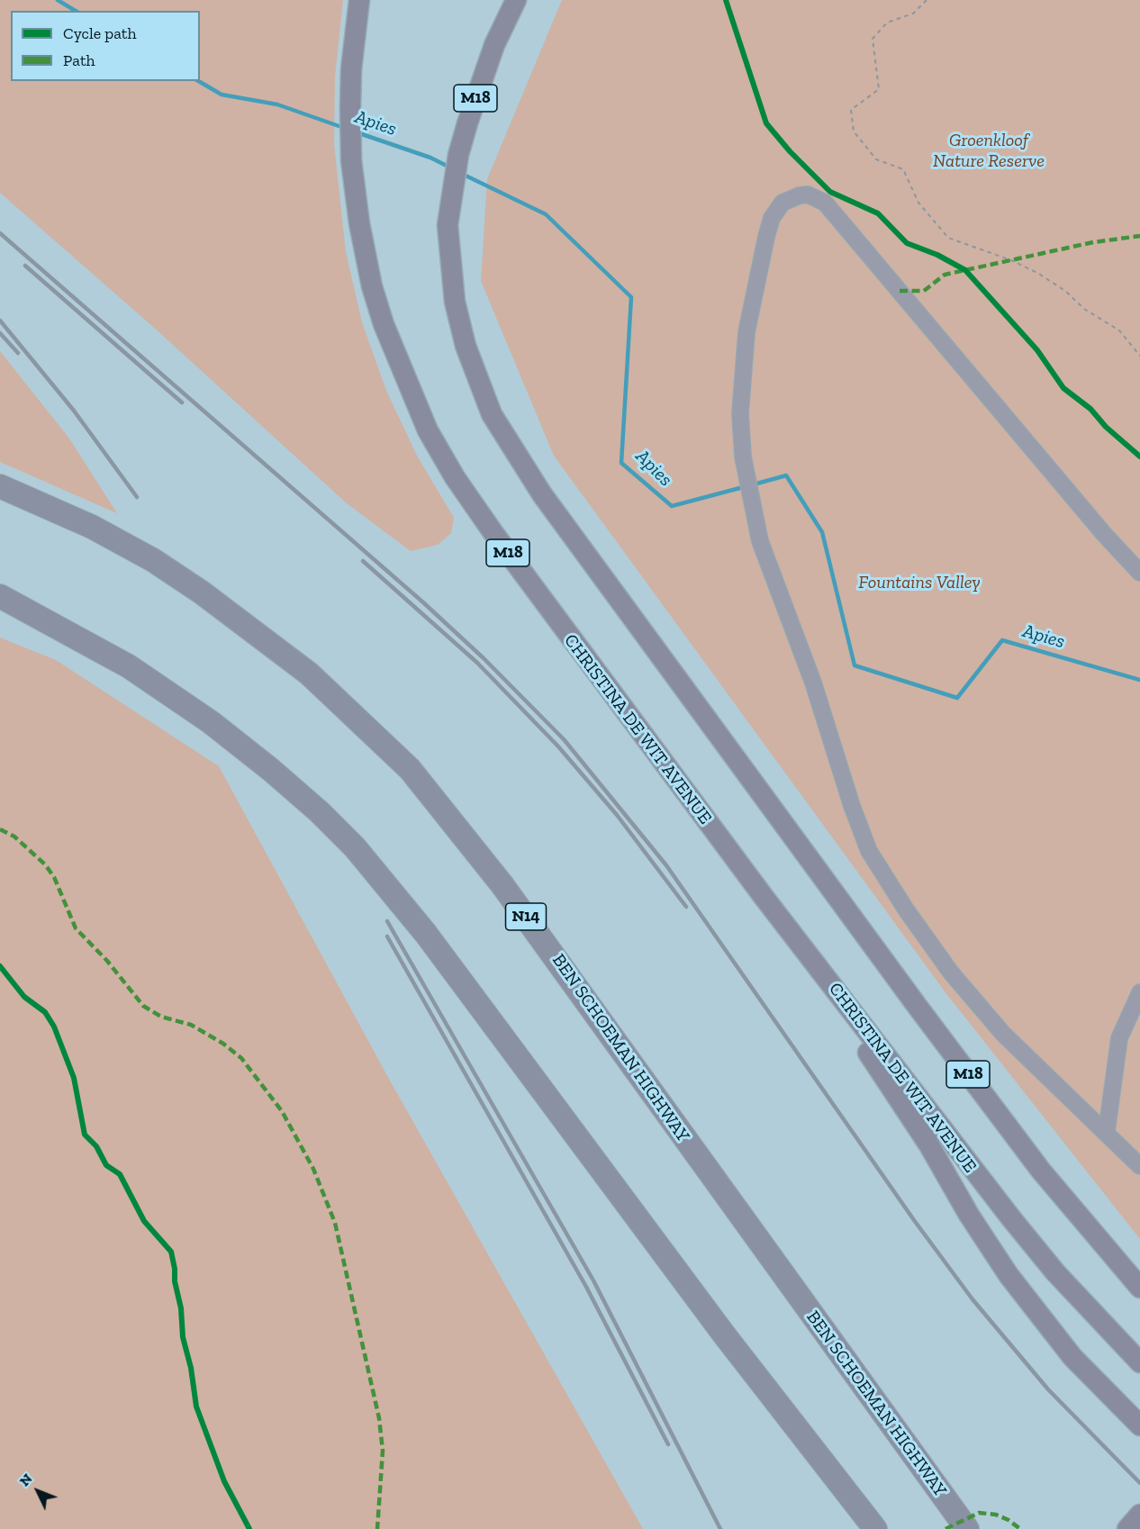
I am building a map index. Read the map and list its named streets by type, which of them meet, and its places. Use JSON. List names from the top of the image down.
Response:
{
  "streets": {
    "highway": ["N14", "BEN SCHOEMAN HIGHWAY"],
    "main road": ["M18", "CHRISTINA DE WIT AVENUE"]
  },
  "water": ["Apies"],
  "parks": ["Groenkloof Nature Reserve", "Fountains Valley"],
  "legend": ["Cycle path", "Path"],
  "north": "top left"
}
